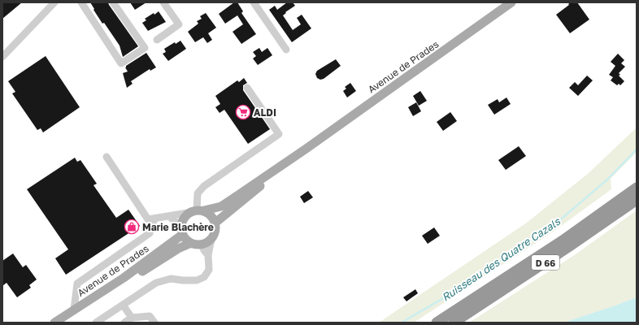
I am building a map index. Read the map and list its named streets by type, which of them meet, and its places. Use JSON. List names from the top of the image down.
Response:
{
  "streets": {
    "highway": ["D 66"],
    "main road": ["Avenue de Prades"]
  },
  "water": ["Ruisseau des Quatre Cazals"],
  "places": {
    "supermarket": ["ALDI"],
    "shop": ["Marie Blachère"]
  }
}
